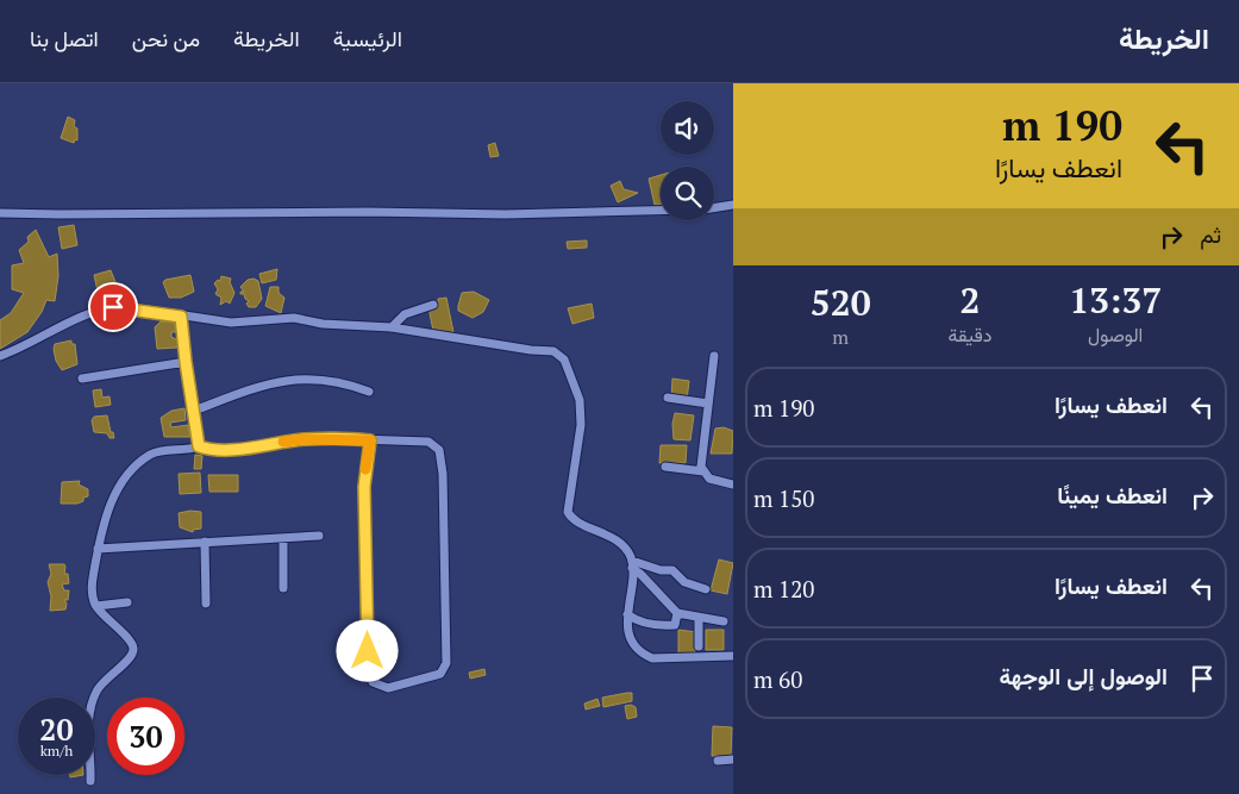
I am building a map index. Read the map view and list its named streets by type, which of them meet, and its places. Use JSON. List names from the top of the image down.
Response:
{
  "page": {
    "header": "الخريطة",
    "nav": [
      "الرئيسية",
      "الخريطة",
      "من نحن",
      "اتصل بنا"
    ],
    "turn": ["190 m", "انعطف يسارًا"],
    "then": "ثم",
    "eta": [
      "13:37",
      "الوصول",
      "2",
      "دقيقة",
      "520",
      "m"
    ],
    "list": [
      {
        "name": "انعطف يسارًا",
        "value": "190 m"
      },
      {
        "name": "انعطف يمينًا",
        "value": "150 m"
      },
      {
        "name": "انعطف يسارًا",
        "value": "120 m"
      },
      {
        "name": "الوصول إلى الوجهة",
        "value": "60 m"
      }
    ],
    "speed": "20 km/h",
    "limit": "30"
  }
}
